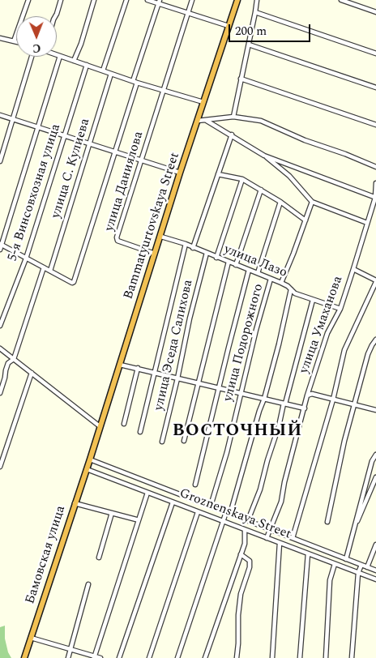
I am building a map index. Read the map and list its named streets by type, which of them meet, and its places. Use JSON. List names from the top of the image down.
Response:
{
  "streets": {
    "highway": ["Bammatyurtovskaya Street", "Бамовская улица"],
    "street": [
      "улица С. Кулиева",
      "улица Даниялова",
      "5-я Винсовхозная улица",
      "улица Лазо",
      "улица Умаханова",
      "улица Подорожного",
      "улица Эседа Салихова",
      "Groznenskaya Street"
    ]
  },
  "crossings": [
    ["улица Даниялова", "Bammatyurtovskaya Street"],
    ["Bammatyurtovskaya Street", "улица Лазо"],
    ["Bammatyurtovskaya Street", "Groznenskaya Street"],
    ["Bammatyurtovskaya Street", "Бамовская улица"],
    ["улица Лазо", "улица Умаханова"],
    ["улица Лазо", "улица Подорожного"],
    ["улица Лазо", "улица Эседа Салихова"],
    ["улица Умаханова", "Groznenskaya Street"],
    ["улица Подорожного", "Groznenskaya Street"],
    ["Groznenskaya Street", "Бамовская улица"]
  ],
  "districts": ["ВОСТОЧНЫЙ"],
  "scale_bar": "200 m",
  "north": "bottom"
}
